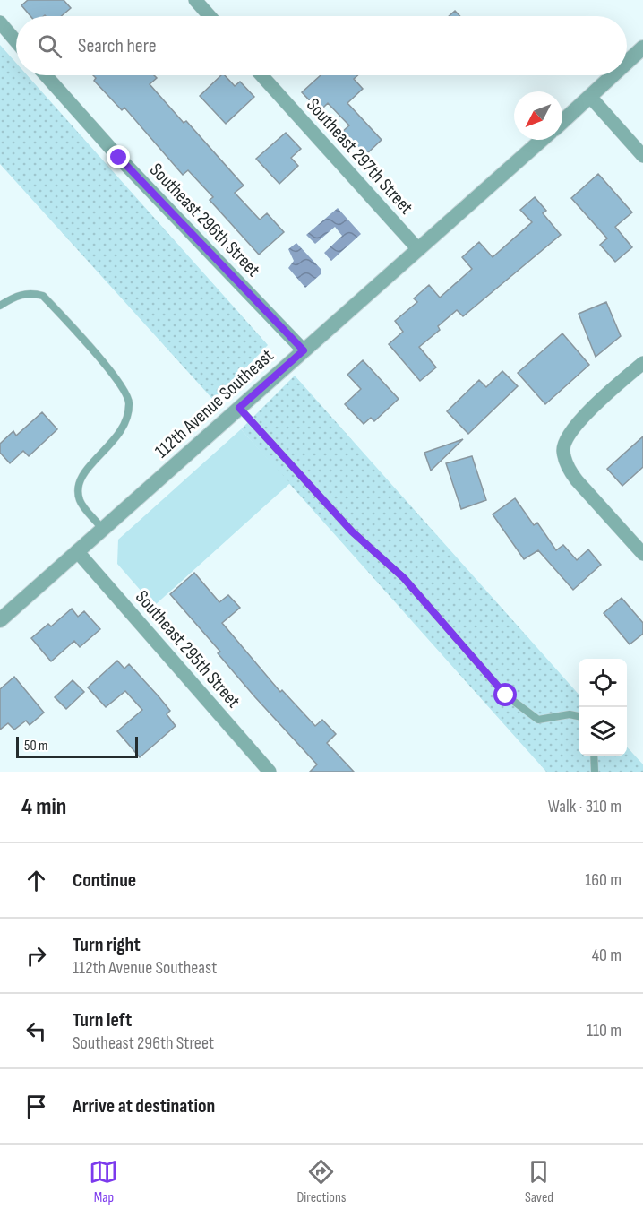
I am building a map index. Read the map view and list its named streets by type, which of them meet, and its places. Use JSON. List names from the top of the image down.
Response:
{
  "streets": {
    "street": [
      "Southeast 297th Street",
      "Southeast 296th Street",
      "112th Avenue Southeast",
      "Southeast 295th Street"
    ]
  },
  "crossings": [
    ["Southeast 297th Street", "112th Avenue Southeast"],
    ["Southeast 296th Street", "112th Avenue Southeast"],
    ["112th Avenue Southeast", "Southeast 295th Street"]
  ],
  "scale_bar": "50 m",
  "north": "bottom left",
  "page": {
    "search": "Search here",
    "scale": "50 m",
    "heading": ["4 min", "Walk · 310 m"],
    "list": [
      ["Continue", "160 m"],
      ["Turn right", "112th Avenue Southeast", "40 m"],
      ["Turn left", "Southeast 296th Street", "110 m"],
      "Arrive at destination"
    ],
    "nav": ["Map", "Directions", "Saved"]
  }
}
